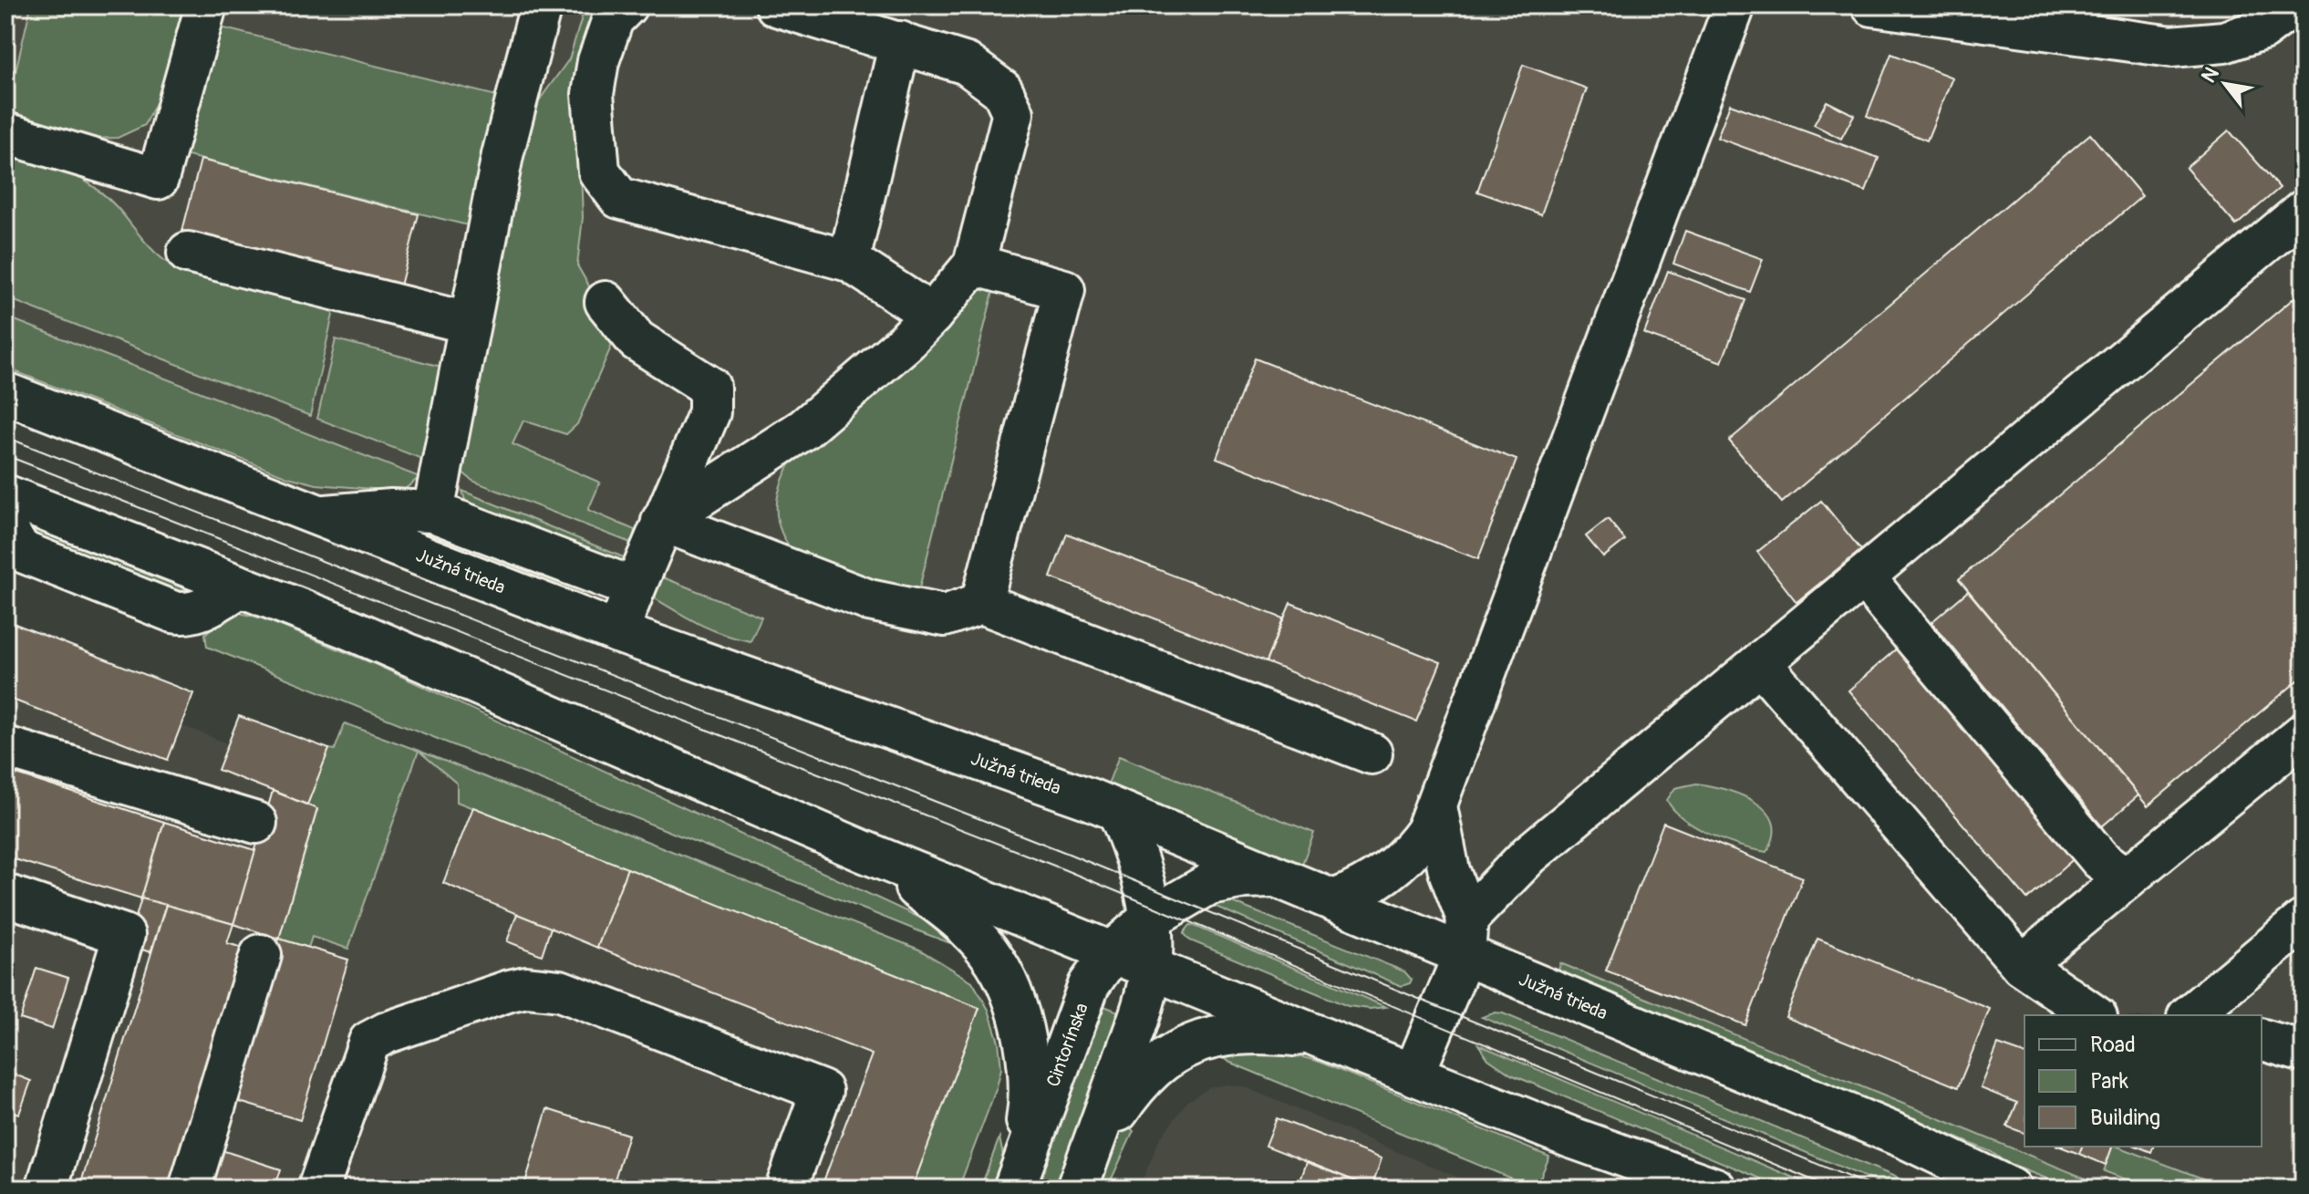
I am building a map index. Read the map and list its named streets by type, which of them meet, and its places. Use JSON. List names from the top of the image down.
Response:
{
  "streets": {
    "street": ["Južná trieda", "Cintorínska"]
  },
  "crossings": [
    ["Južná trieda", "Cintorínska"]
  ],
  "legend": ["Road", "Park", "Building"],
  "north": "top left"
}
